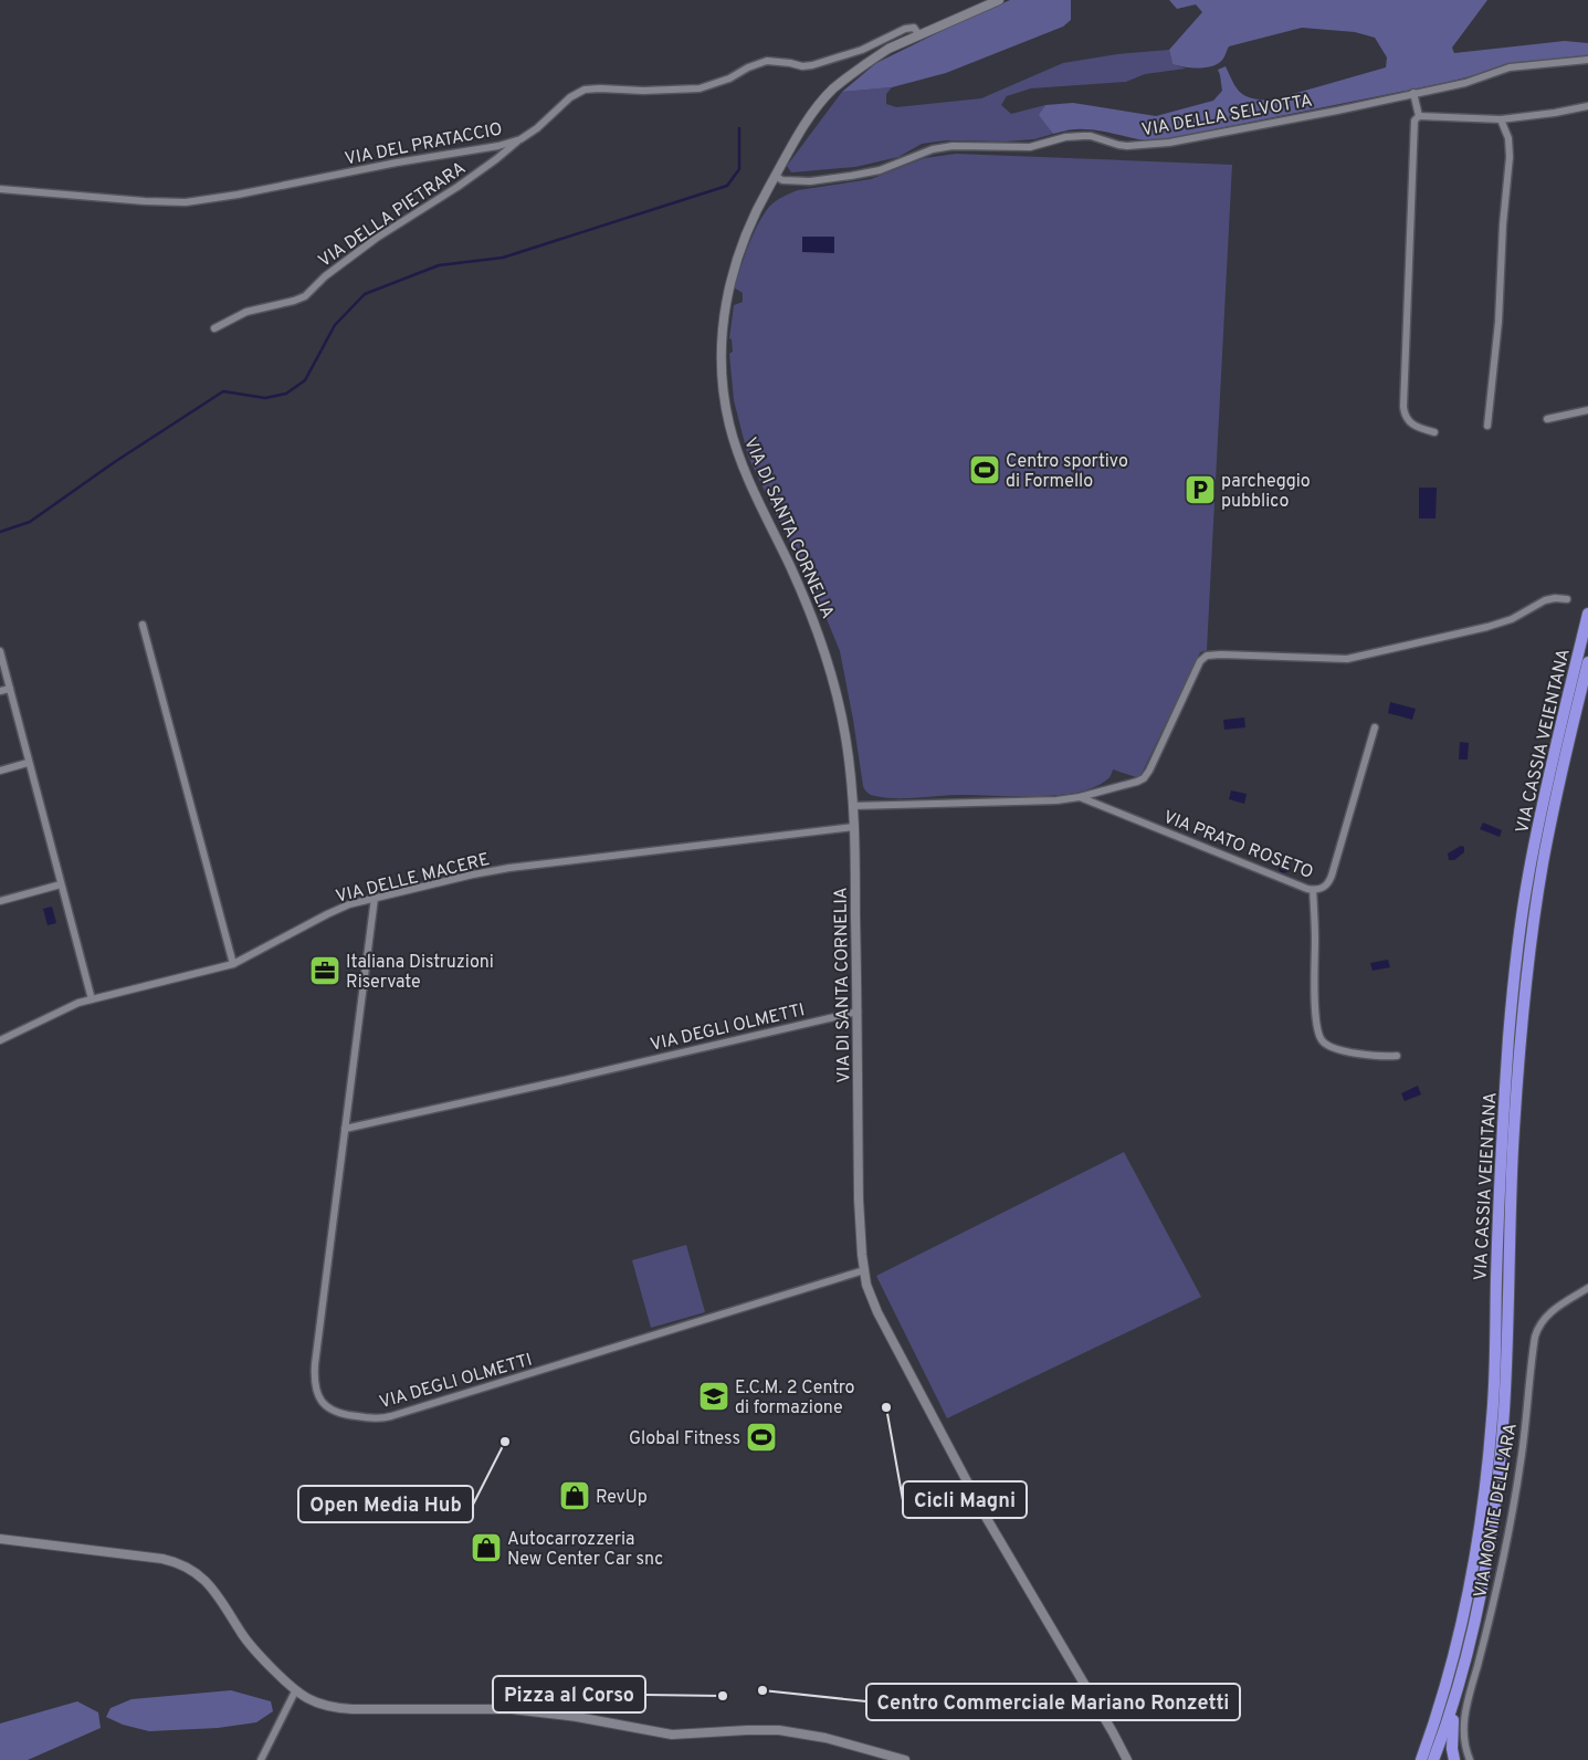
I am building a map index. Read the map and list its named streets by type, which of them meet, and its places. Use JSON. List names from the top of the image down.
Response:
{
  "streets": {
    "highway": ["VIA CASSIA VEIENTANA"],
    "street": [
      "VIA DELLA SELVOTTA",
      "VIA DEL PRATACCIO",
      "VIA DELLA PIETRARA",
      "VIA DI SANTA CORNELIA",
      "VIA PRATO ROSETO",
      "VIA DELLE MACERE",
      "VIA DEGLI OLMETTI",
      "VIA MONTE DELL'ARA"
    ]
  },
  "crossings": [
    ["VIA DELLA SELVOTTA", "VIA DI SANTA CORNELIA"],
    ["VIA DEL PRATACCIO", "VIA DELLA PIETRARA"],
    ["VIA DEL PRATACCIO", "VIA DI SANTA CORNELIA"],
    ["VIA DI SANTA CORNELIA", "VIA PRATO ROSETO"],
    ["VIA DI SANTA CORNELIA", "VIA DELLE MACERE"],
    ["VIA DI SANTA CORNELIA", "VIA DEGLI OLMETTI"],
    ["VIA DELLE MACERE", "VIA DEGLI OLMETTI"]
  ],
  "places": {
    "sports": ["Centro sportivo di Formello", "Global Fitness"],
    "parking": ["parcheggio pubblico"],
    "office": ["Italiana Distruzioni Riservate"],
    "school or university": ["E.C.M. 2 Centro di formazione"],
    "other": [
      "Cicli Magni",
      "Open Media Hub",
      "Centro Commerciale Mariano Ronzetti",
      "Pizza al Corso"
    ],
    "shop": ["RevUp", "Autocarrozzeria New Center Car snc"]
  }
}
